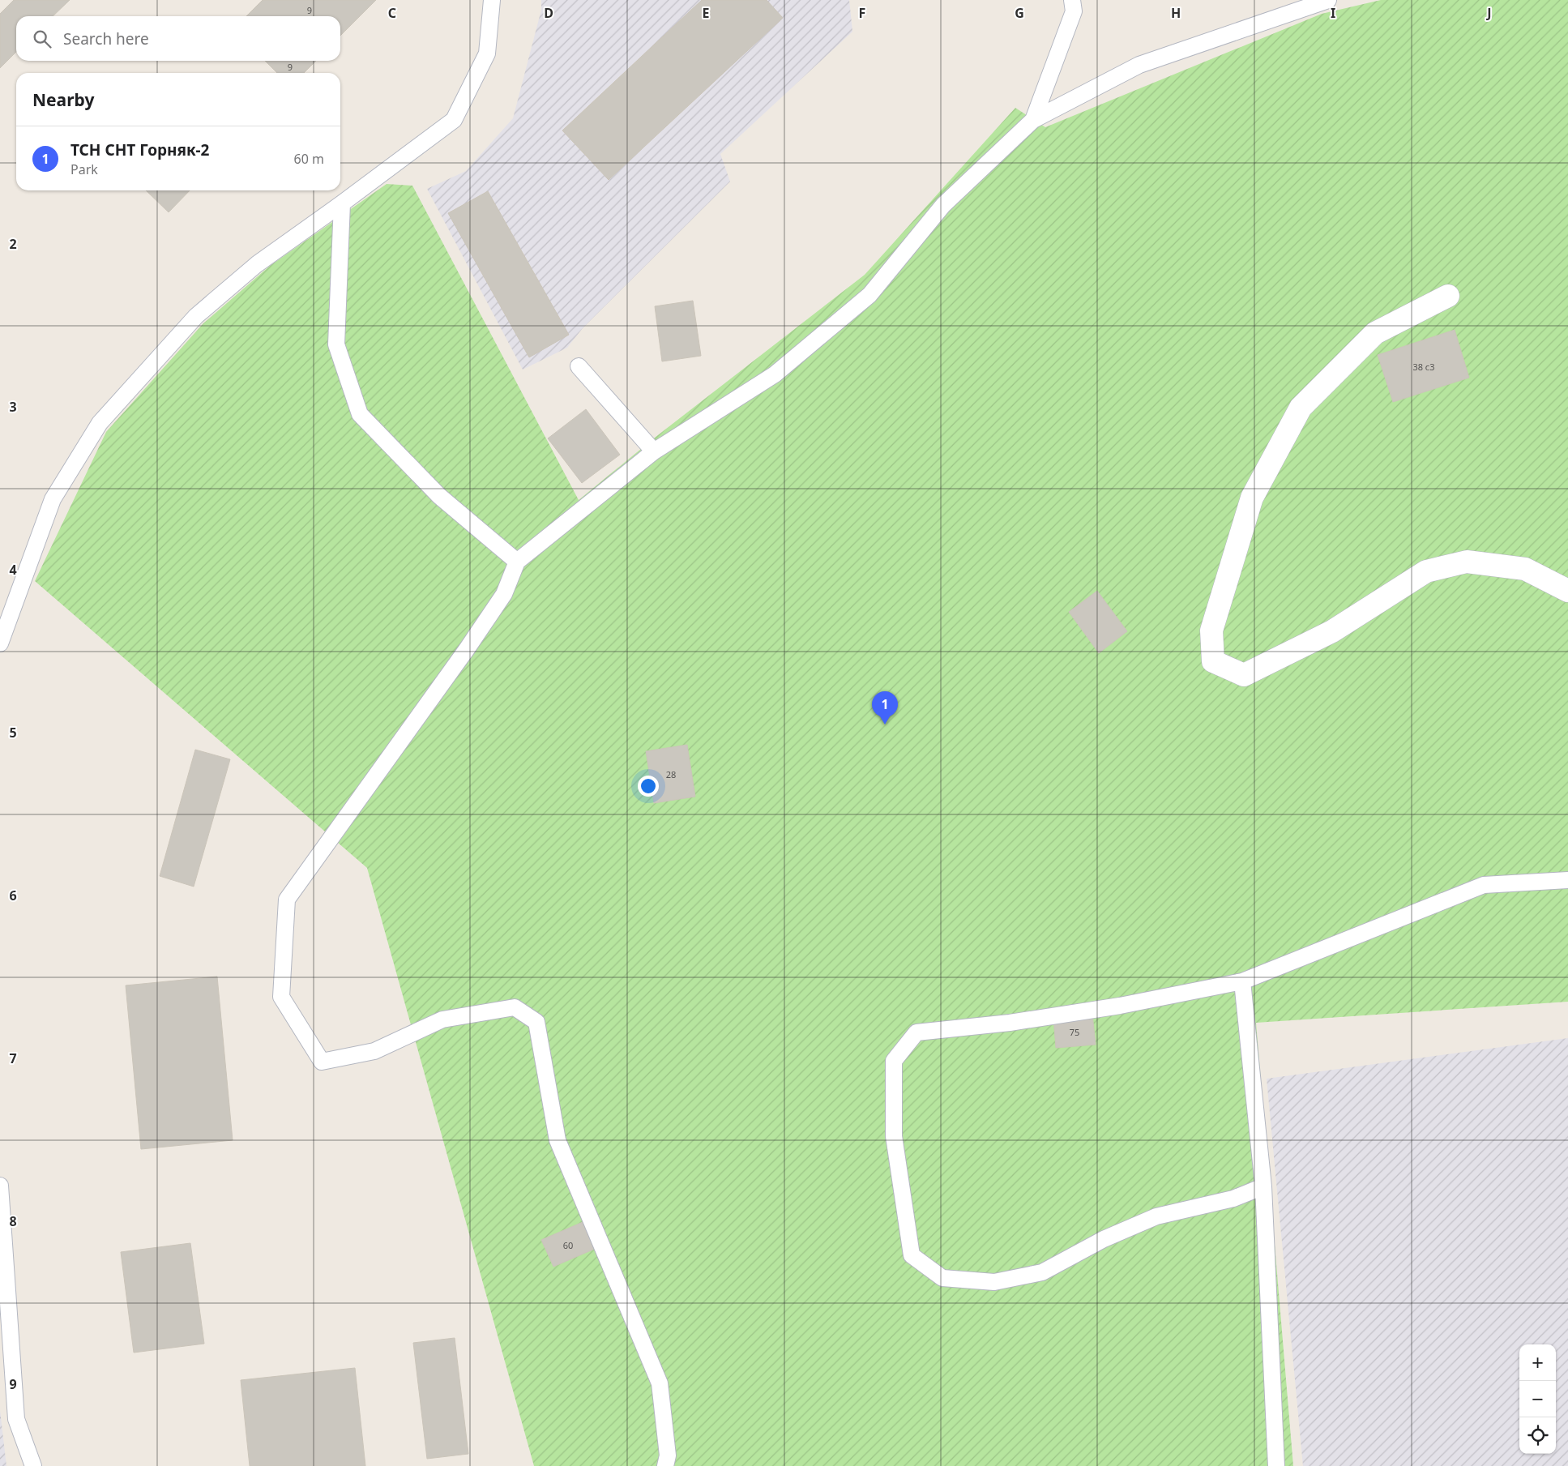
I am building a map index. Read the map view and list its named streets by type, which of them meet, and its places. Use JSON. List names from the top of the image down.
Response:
{
  "house_numbers": [
    "9",
    "9",
    "38 с3",
    "28",
    "75",
    "60"
  ],
  "page": {
    "search": "Search here",
    "heading": "Nearby",
    "list": [
      {
        "mark": "1",
        "name": "ТСН СНТ Горняк-2",
        "note": "Park",
        "value": "60 m"
      }
    ],
    "pins": "1",
    "map_buttons": ["+", "−"]
  },
  "grid": {
    "columns": [
      "C",
      "D",
      "E",
      "F",
      "G",
      "H",
      "I",
      "J"
    ],
    "rows": [
      "2",
      "3",
      "4",
      "5",
      "6",
      "7",
      "8",
      "9"
    ]
  }
}
